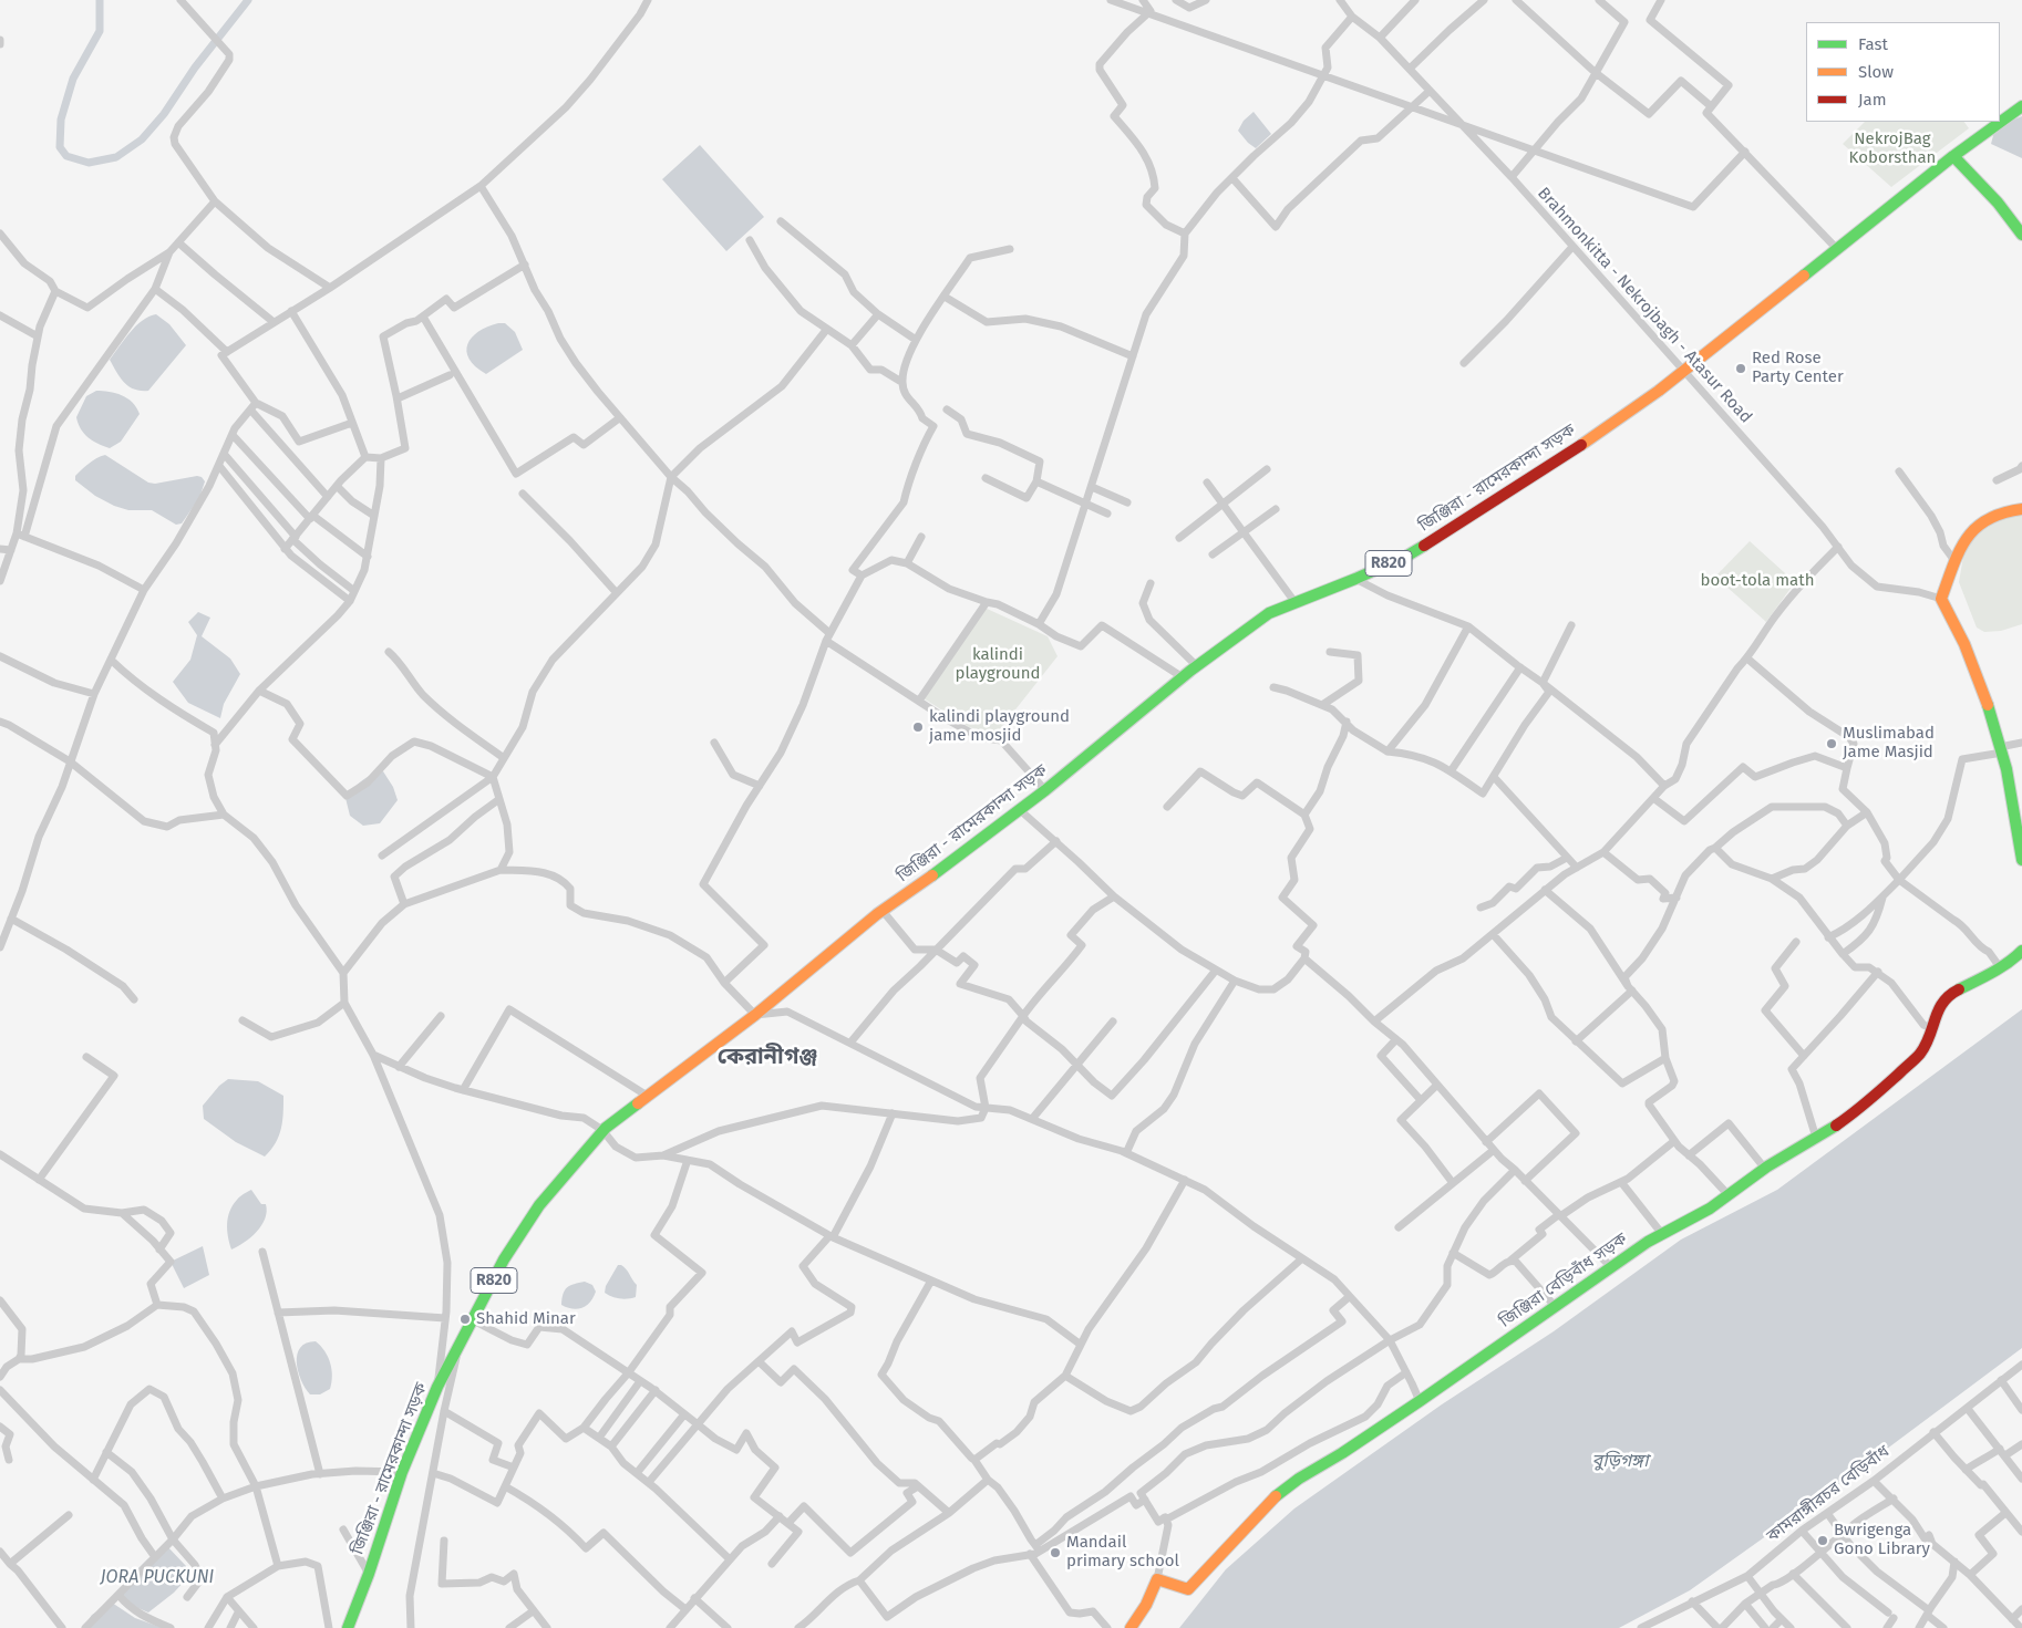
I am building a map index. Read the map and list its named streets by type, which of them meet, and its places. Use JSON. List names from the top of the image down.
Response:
{
  "streets": {
    "main road": ["জিঞ্জিরা - রামেরকান্দা সড়ক", "R820", "জিঞ্জিরা বেড়িবাঁধ সড়ক"],
    "street": ["Brahmonkitta - Nekrojbagh - Atasur Road", "কামরাঙ্গীরচর বেড়িবাঁধ"]
  },
  "crossings": [
    ["Brahmonkitta - Nekrojbagh - Atasur Road", "জিঞ্জিরা - রামেরকান্দা সড়ক"]
  ],
  "districts": ["কেরানীগঞ্জ"],
  "water": ["বুড়িগঙ্গা", "JORA PUCKUNI"],
  "parks": ["NekrojBag Koborsthan", "boot-tola math", "kalindi playground"],
  "places": [
    "Red Rose Party Center",
    "kalindi playground jame mosjid",
    "Muslimabad Jame Masjid",
    "Shahid Minar",
    "Bwrigenga Gono Library",
    "Mandail primary school"
  ],
  "legend": ["Fast", "Slow", "Jam"]
}
